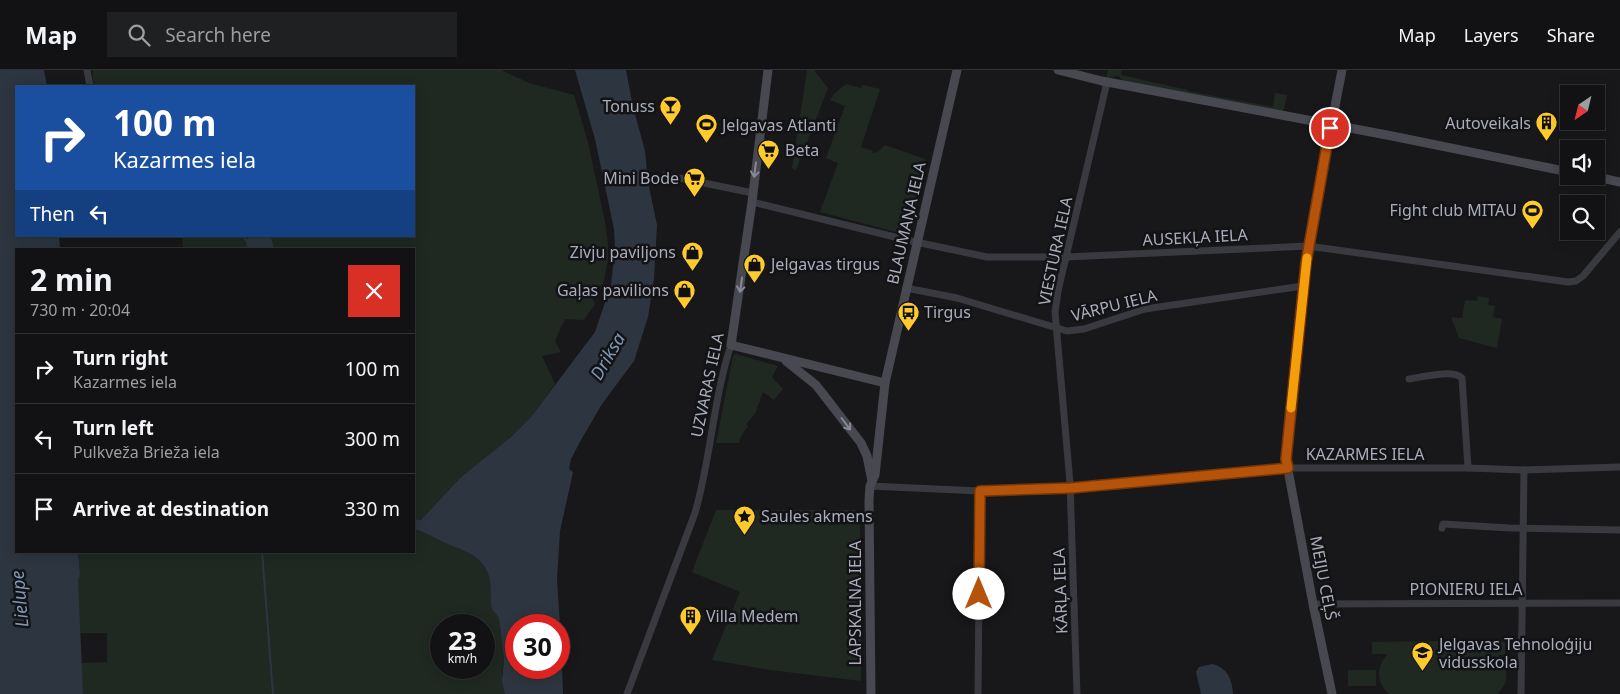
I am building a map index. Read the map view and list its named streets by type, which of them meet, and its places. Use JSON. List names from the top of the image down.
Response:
{
  "streets": {
    "street": [
      "BLAUMAŅA IELA",
      "AUSEKĻA IELA",
      "VIESTURA IELA",
      "VĀRPU IELA",
      "UZVARAS IELA",
      "KAZARMES IELA",
      "MEIJU CEĻŠ",
      "PIONIERU IELA",
      "KĀRĻA IELA",
      "LAPSKALNA IELA"
    ]
  },
  "crossings": [
    ["BLAUMAŅA IELA", "AUSEKĻA IELA"],
    ["BLAUMAŅA IELA", "VĀRPU IELA"],
    ["BLAUMAŅA IELA", "LAPSKALNA IELA"],
    ["AUSEKĻA IELA", "VIESTURA IELA"],
    ["AUSEKĻA IELA", "UZVARAS IELA"],
    ["AUSEKĻA IELA", "MEIJU CEĻŠ"],
    ["VIESTURA IELA", "VĀRPU IELA"],
    ["VIESTURA IELA", "KAZARMES IELA"],
    ["VIESTURA IELA", "KĀRĻA IELA"],
    ["VĀRPU IELA", "MEIJU CEĻŠ"],
    ["UZVARAS IELA", "LAPSKALNA IELA"],
    ["KAZARMES IELA", "MEIJU CEĻŠ"],
    ["KAZARMES IELA", "KĀRĻA IELA"],
    ["KAZARMES IELA", "LAPSKALNA IELA"],
    ["MEIJU CEĻŠ", "PIONIERU IELA"]
  ],
  "one_way": ["UZVARAS IELA"],
  "water": ["Driksa", "Lielupe"],
  "places": {
    "bar": ["Tonuss"],
    "building": ["Autoveikals", "Villa Medem"],
    "sports": ["Jelgavas Atlanti", "Fight club MITAU"],
    "supermarket": ["Beta", "Mini Bode"],
    "shop": ["Zivju paviljons", "Jelgavas tirgus", "Gaļas pavilions"],
    "bus stop": ["Tirgus"],
    "place": ["Saules akmens"],
    "school or university": ["Jelgavas Tehnoloģiju vidusskola"]
  },
  "north": "bottom left",
  "page": {
    "header": "Map",
    "search": "Search here",
    "nav": ["Map", "Layers", "Share"],
    "turn": ["100 m", "Kazarmes iela"],
    "then": "Then",
    "heading": ["2 min", "730 m · 20:04"],
    "list": [
      {
        "name": "Turn right",
        "note": "Kazarmes iela",
        "value": "100 m"
      },
      {
        "name": "Turn left",
        "note": "Pulkveža Brieža iela",
        "value": "300 m"
      },
      {
        "name": "Arrive at destination",
        "value": "330 m"
      }
    ],
    "speed": "23 km/h",
    "limit": "30"
  }
}
